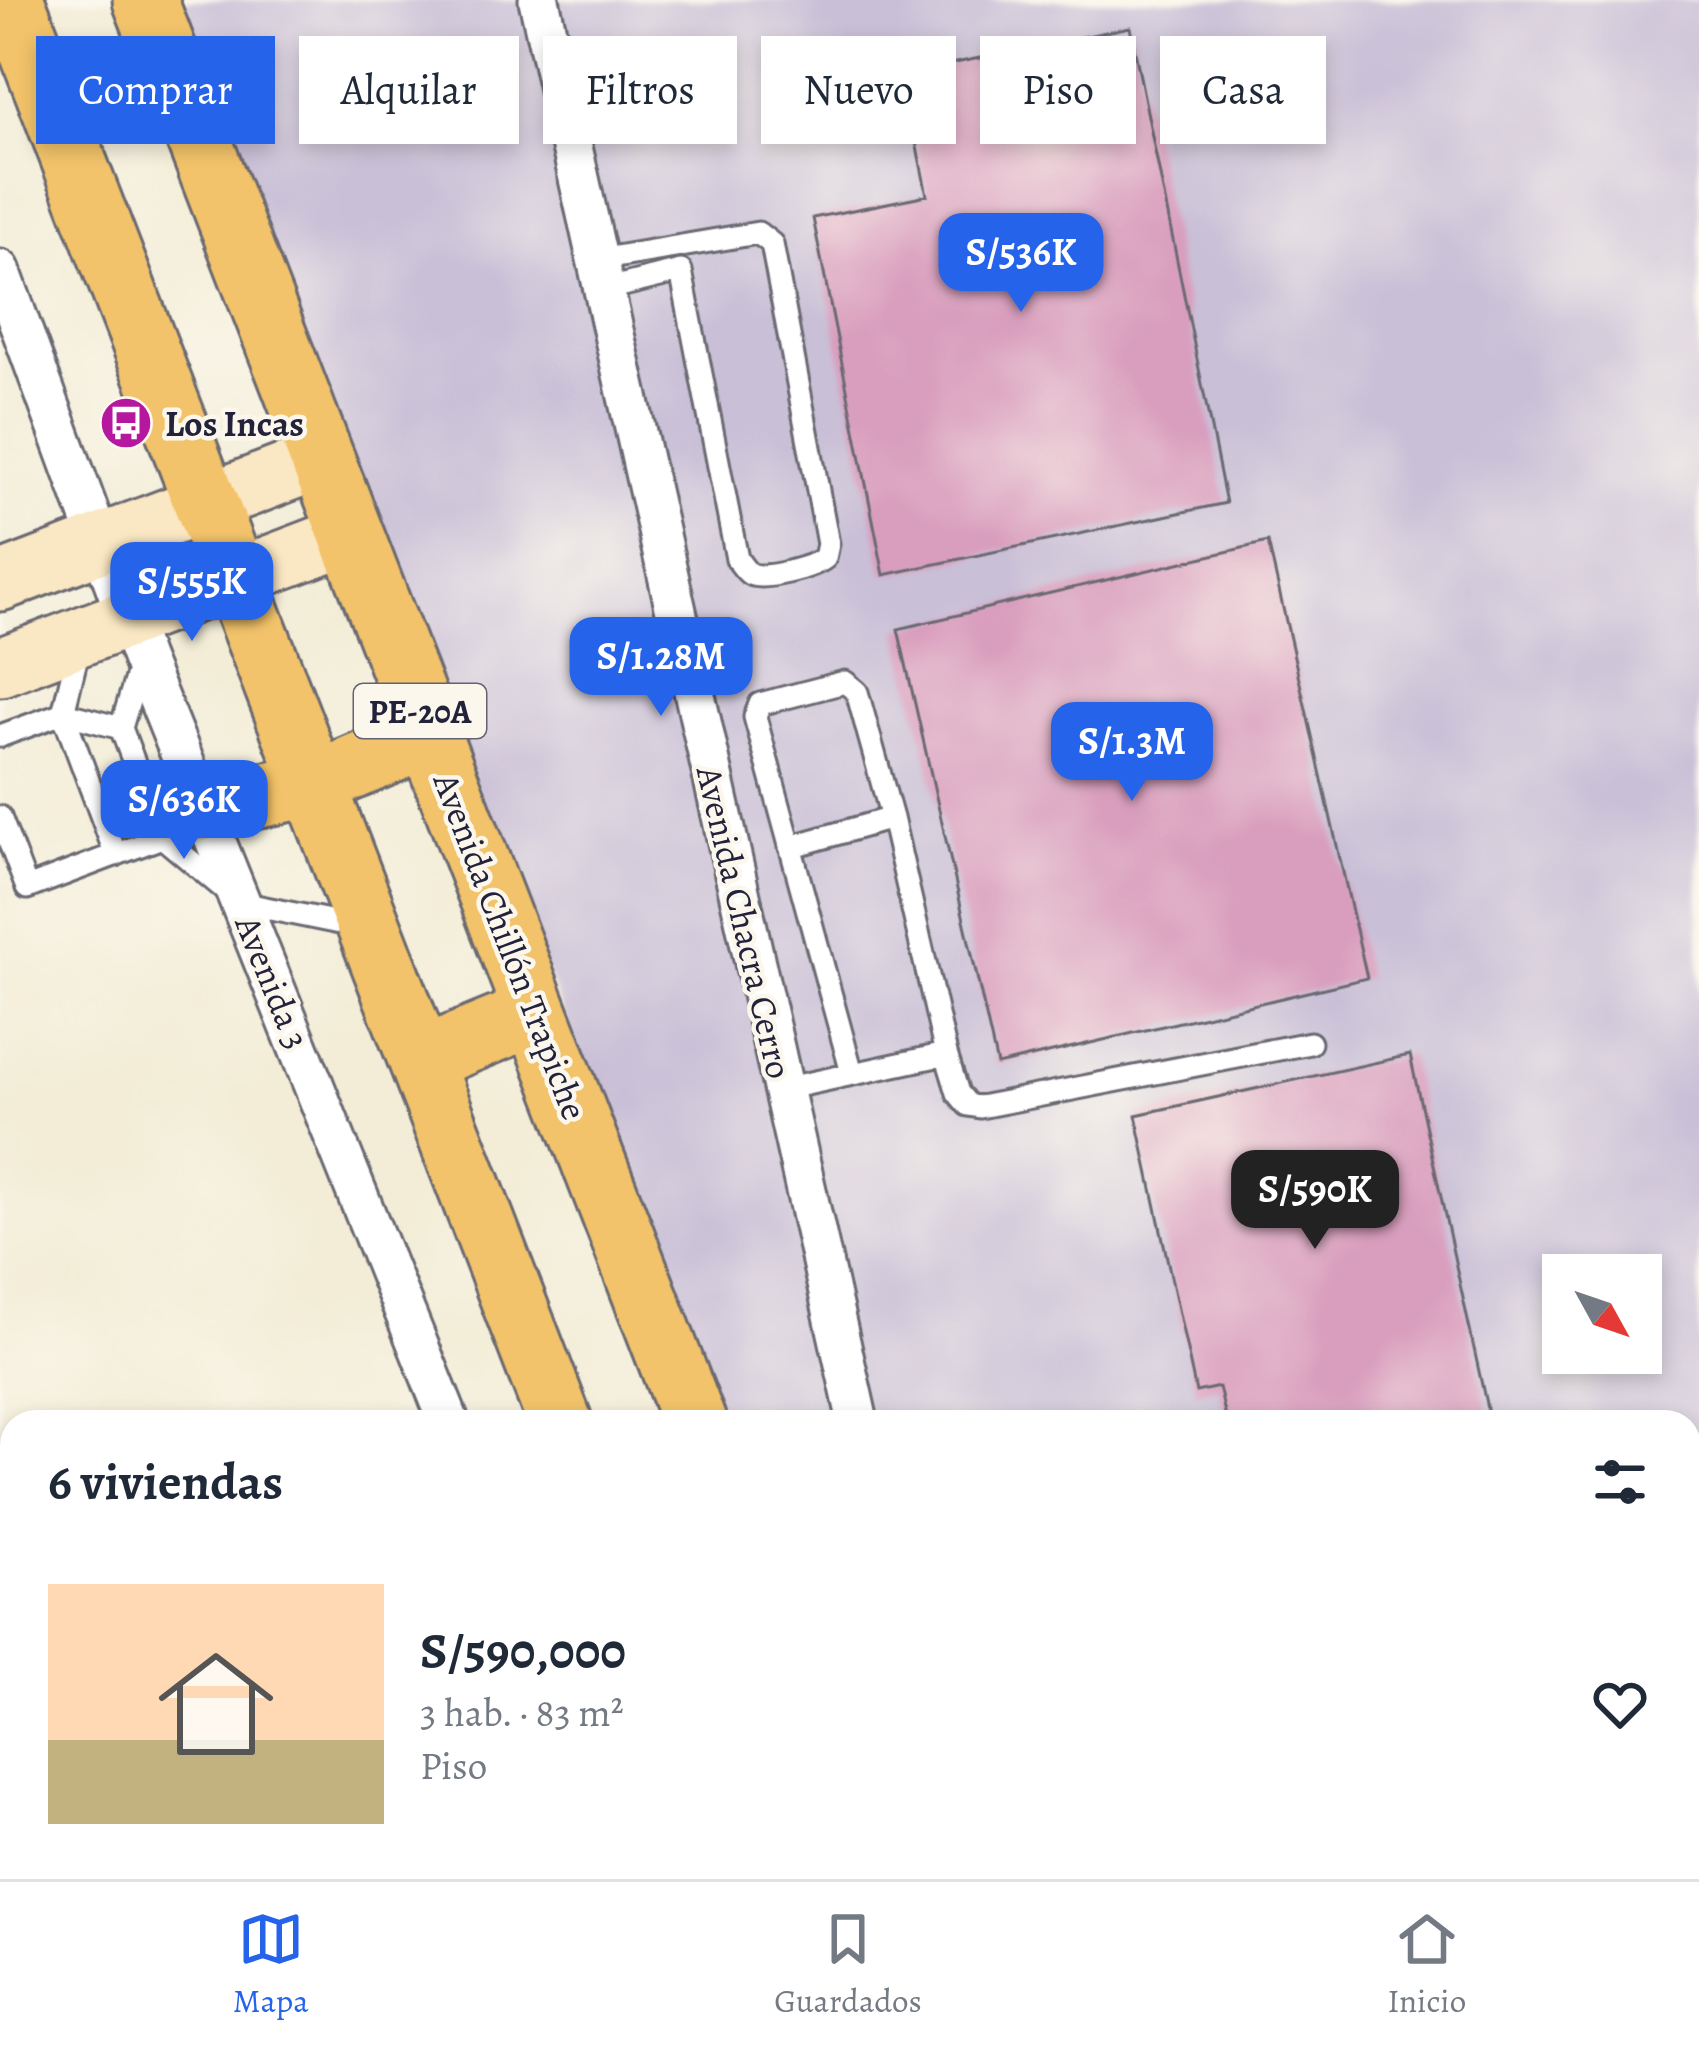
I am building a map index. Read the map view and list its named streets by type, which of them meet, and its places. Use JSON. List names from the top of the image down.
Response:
{
  "streets": {
    "main road": ["PE-20A", "Avenida Chillón Trapiche"],
    "street": ["Avenida Chacra Cerro", "Avenida 3"]
  },
  "places": {
    "bus stop": ["Los Incas"]
  },
  "north": "bottom right",
  "page": {
    "chip": [
      "Comprar",
      "Alquilar",
      "Filtros",
      "Nuevo",
      "Piso",
      "Casa"
    ],
    "price": [
      "S/536K",
      "S/555K",
      "S/1.28M",
      "S/1.3M",
      "S/636K",
      "S/590K"
    ],
    "heading": "6 viviendas",
    "list": [
      {
        "name": "S/590,000",
        "note": "3 hab. · 83 m² · Piso"
      }
    ],
    "tabs": ["Mapa", "Guardados", "Inicio"]
  }
}
